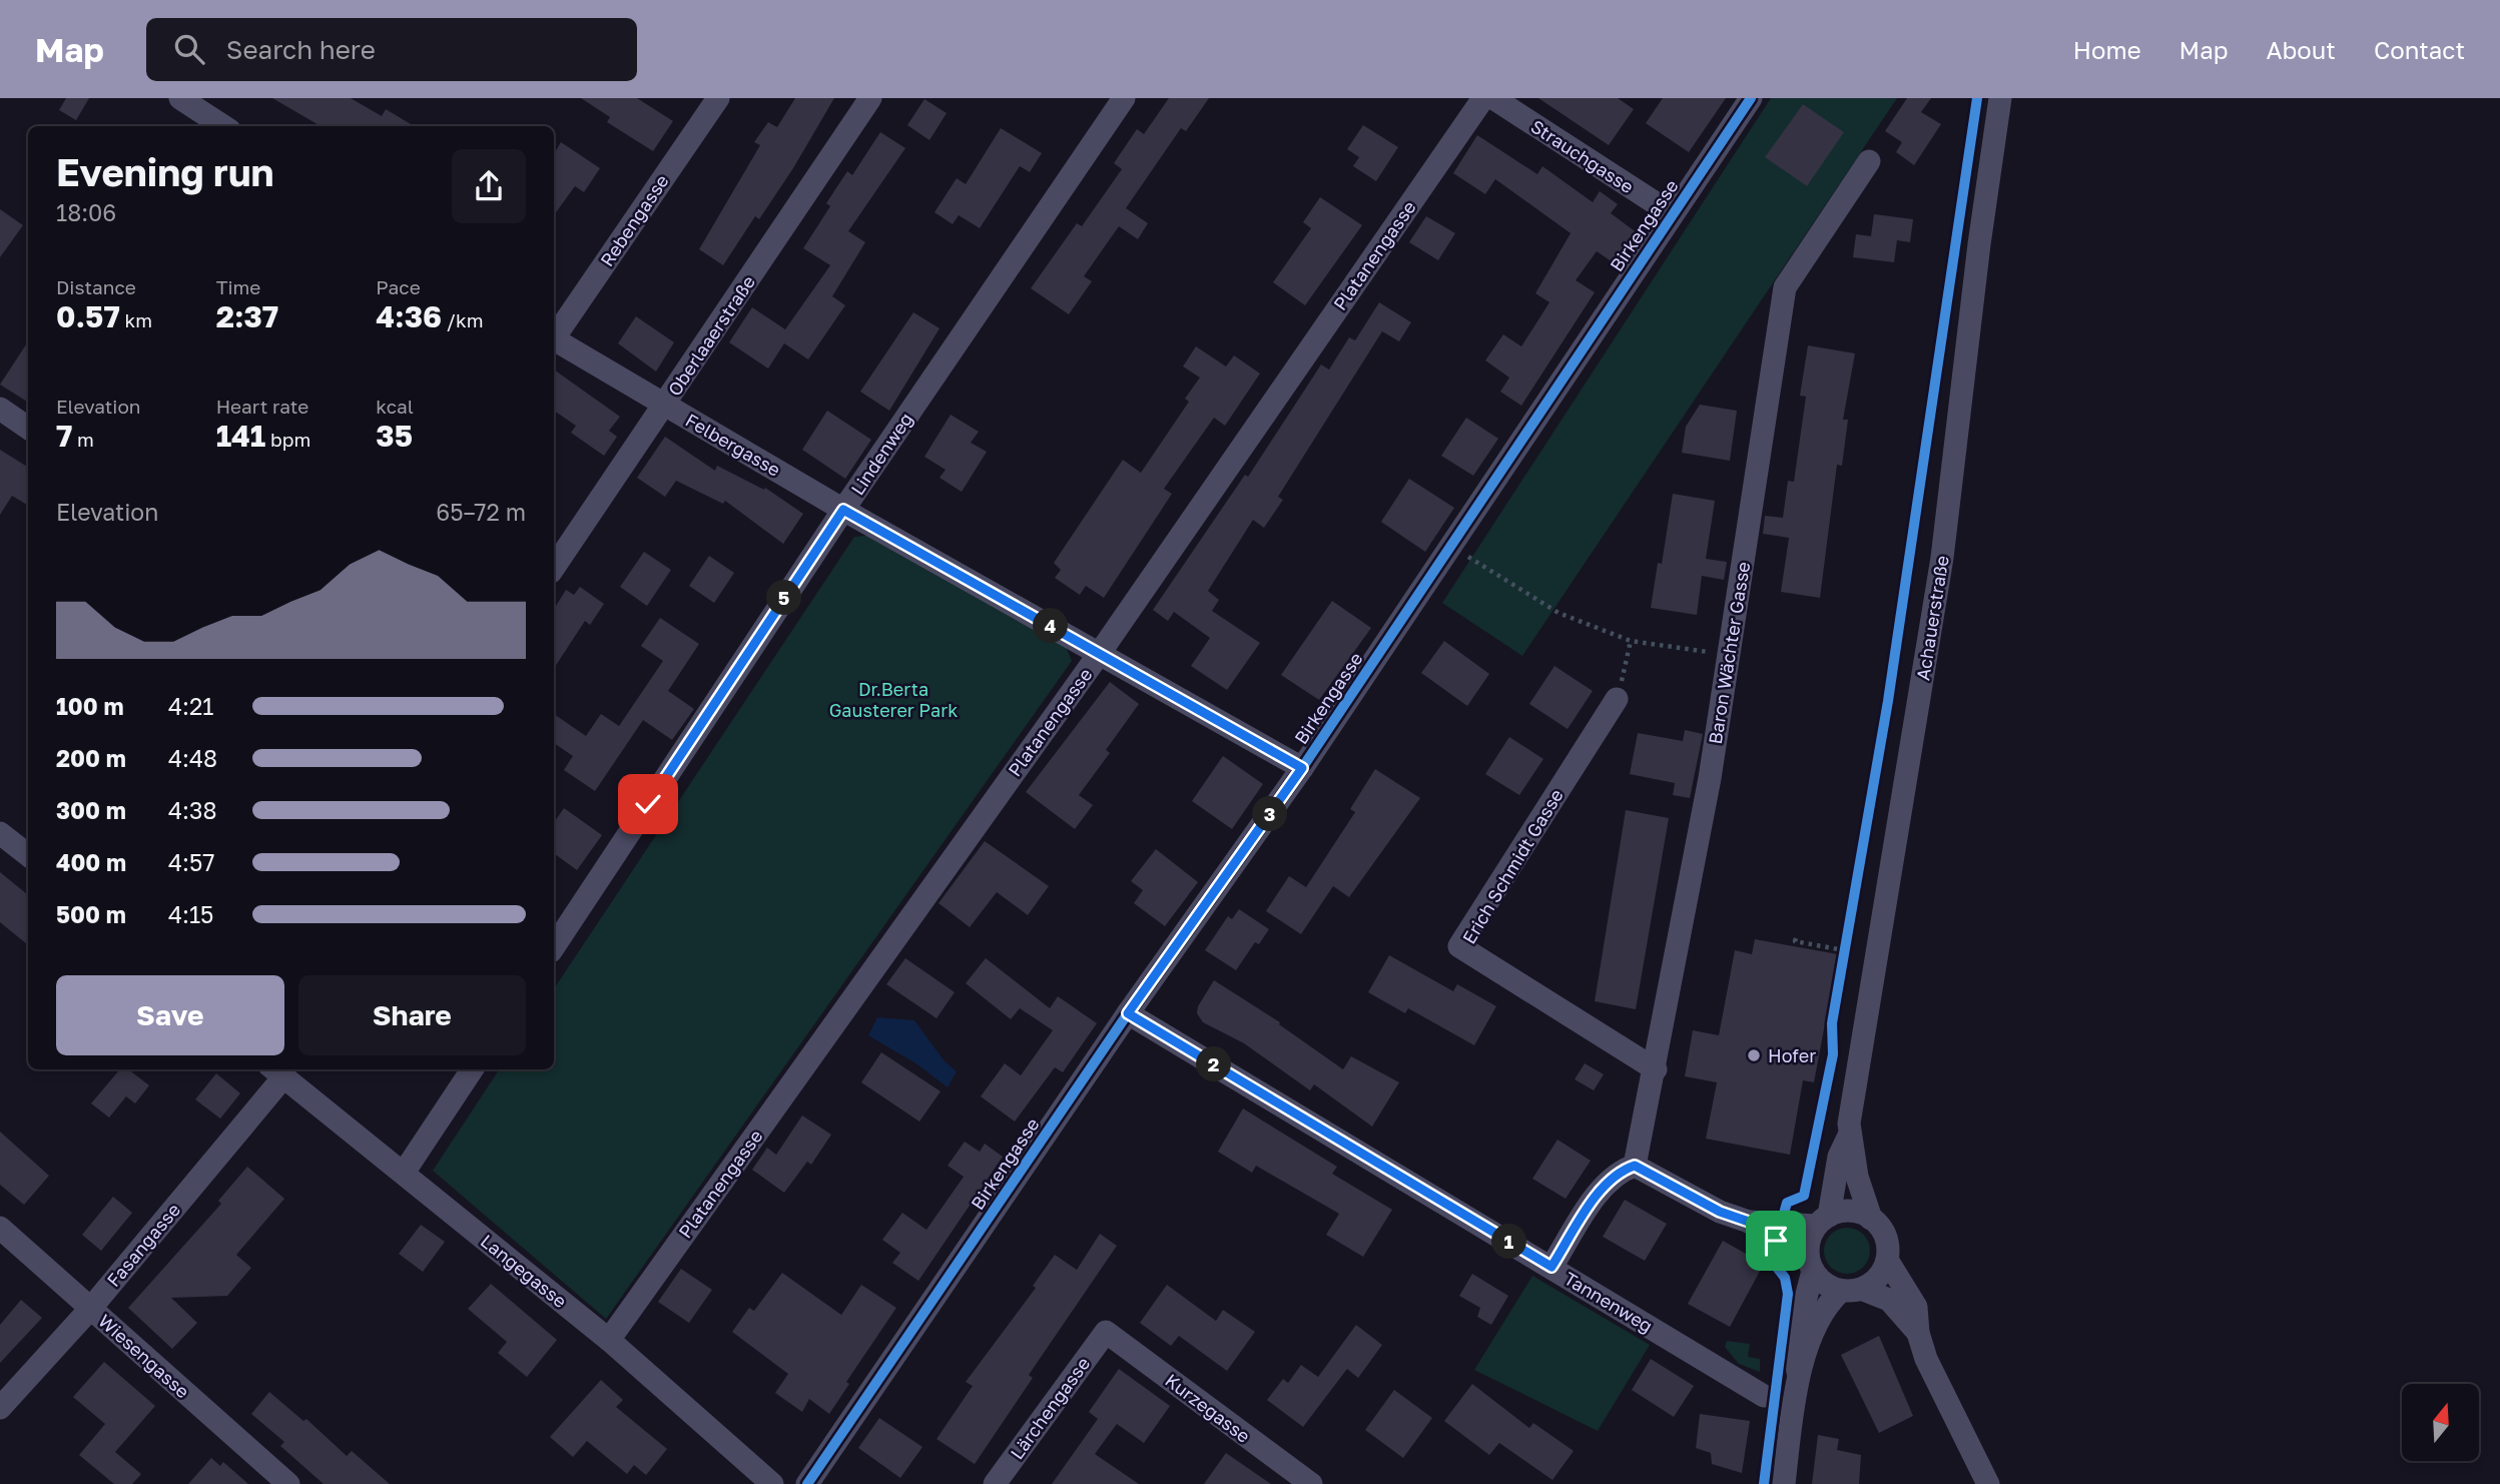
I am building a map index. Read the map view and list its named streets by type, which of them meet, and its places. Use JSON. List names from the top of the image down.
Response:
{
  "streets": {
    "street": [
      "Strauchgasse",
      "Rebengasse",
      "Birkengasse",
      "Platanengasse",
      "Oberlaaerstraße",
      "Felbergasse",
      "Lindenweg",
      "Achauerstraße",
      "Baron Wächter Gasse",
      "Erich Schmidt Gasse",
      "Fasangasse",
      "Langegasse",
      "Tannenweg",
      "Wiesengasse",
      "Lärchengasse",
      "Kurzegasse"
    ]
  },
  "crossings": [
    ["Strauchgasse", "Birkengasse"],
    ["Birkengasse", "Felbergasse"],
    ["Birkengasse", "Tannenweg"],
    ["Platanengasse", "Felbergasse"],
    ["Platanengasse", "Langegasse"],
    ["Oberlaaerstraße", "Felbergasse"],
    ["Felbergasse", "Lindenweg"],
    ["Baron Wächter Gasse", "Erich Schmidt Gasse"],
    ["Fasangasse", "Langegasse"],
    ["Fasangasse", "Wiesengasse"],
    ["Lärchengasse", "Kurzegasse"]
  ],
  "parks": ["Dr.Berta Gausterer Park"],
  "places": ["Hofer"],
  "north": "top",
  "page": {
    "header": "Map",
    "search": "Search here",
    "nav": [
      "Home",
      "Map",
      "About",
      "Contact"
    ],
    "heading": ["Evening run", "18:06"],
    "stats": [
      ["Distance", "0.57 km"],
      ["Time", "2:37"],
      ["Pace", "4:36 /km"],
      ["Elevation", "7 m"],
      ["Heart rate", "141 bpm"],
      ["kcal", "35"]
    ],
    "chart": ["Elevation", "65–72 m"],
    "pins": [
      "5",
      "4",
      "3",
      "2",
      "1"
    ],
    "list": [
      {
        "name": "100 m",
        "note": "4:21"
      },
      {
        "name": "200 m",
        "note": "4:48"
      },
      {
        "name": "300 m",
        "note": "4:38"
      },
      {
        "name": "400 m",
        "note": "4:57"
      },
      {
        "name": "500 m",
        "note": "4:15"
      }
    ],
    "buttons": ["Save", "Share"]
  }
}
